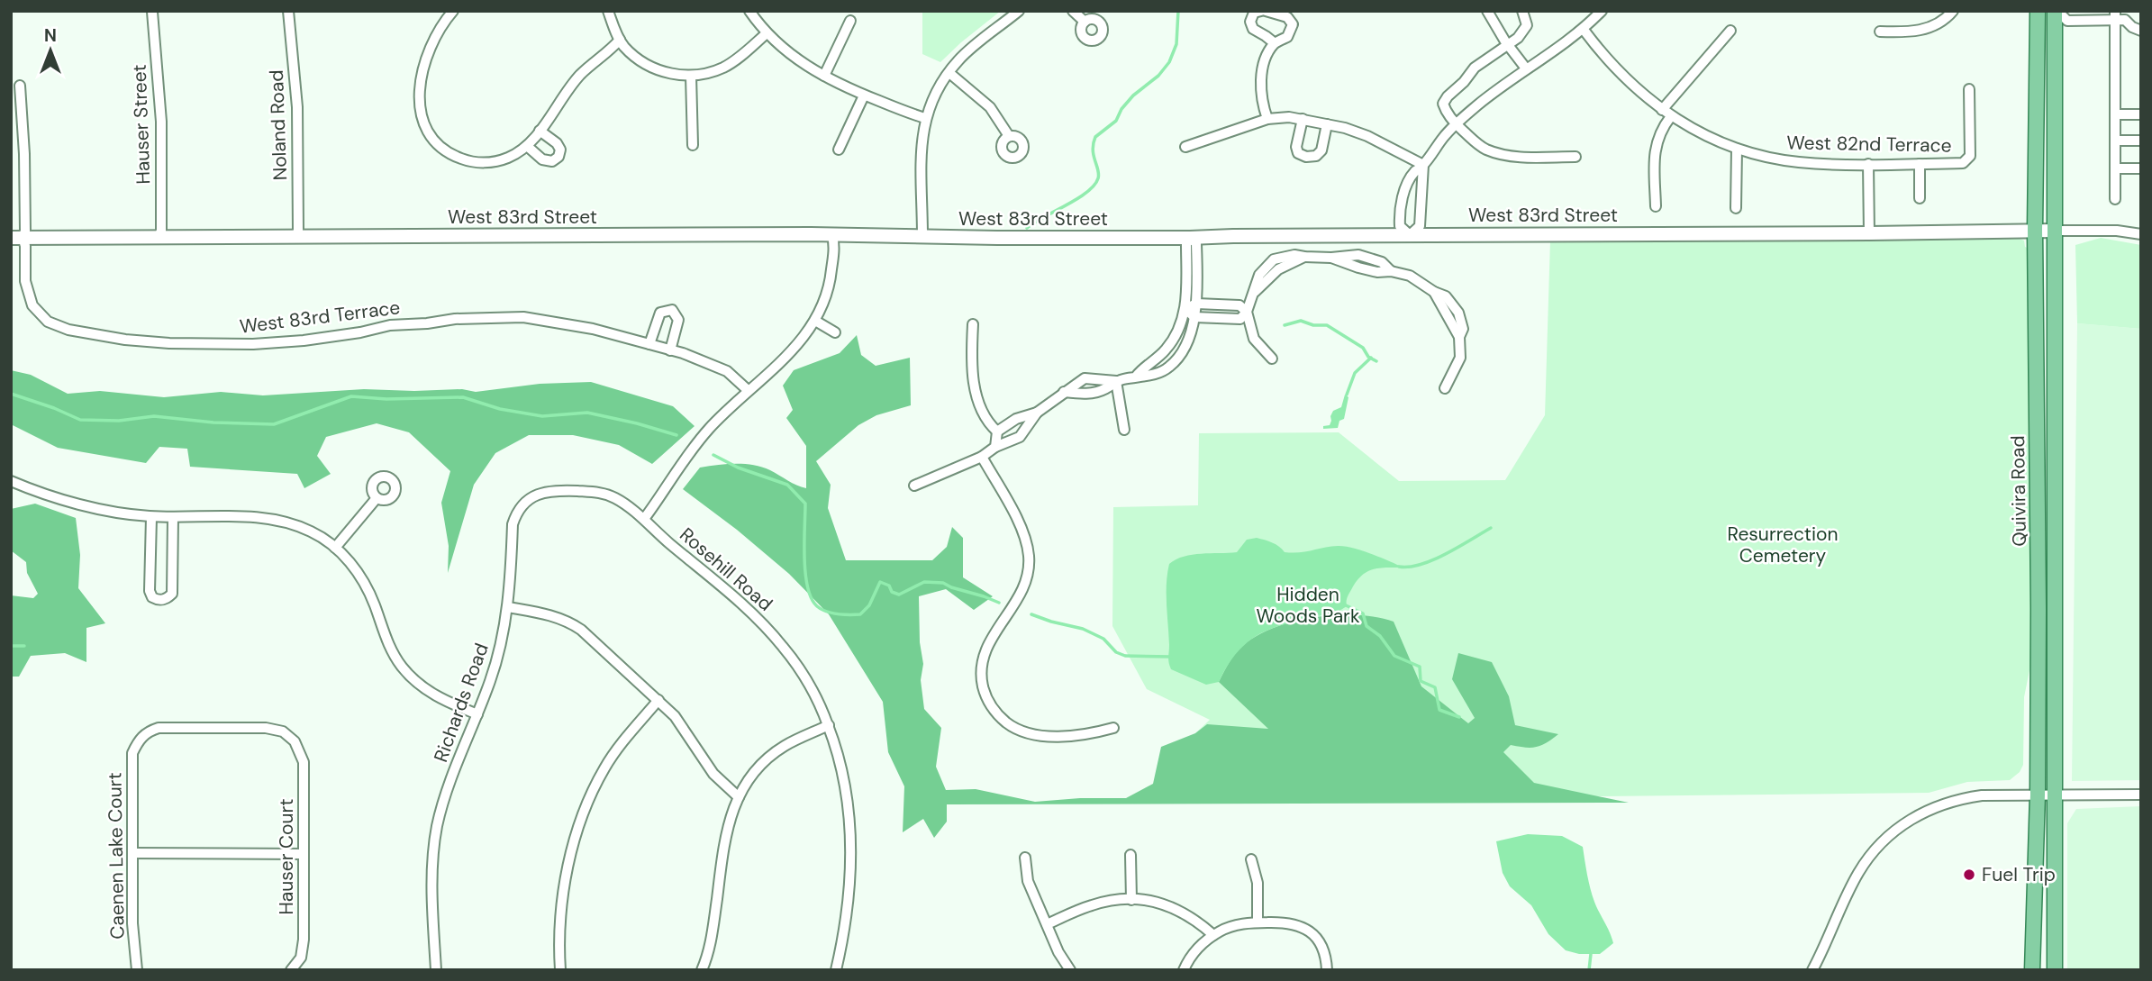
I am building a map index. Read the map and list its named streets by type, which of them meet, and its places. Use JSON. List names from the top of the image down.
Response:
{
  "streets": {
    "main road": ["Quivira Road"],
    "street": [
      "Hauser Street",
      "Noland Road",
      "West 82nd Terrace",
      "West 83rd Street",
      "West 83rd Terrace",
      "Rosehill Road",
      "Richards Road",
      "Caenen Lake Court",
      "Hauser Court"
    ]
  },
  "crossings": [
    ["Hauser Street", "West 83rd Street"],
    ["Noland Road", "West 83rd Street"],
    ["West 83rd Street", "West 83rd Terrace"],
    ["West 83rd Street", "Quivira Road"],
    ["Rosehill Road", "Richards Road"],
    ["Caenen Lake Court", "Hauser Court"]
  ],
  "parks": ["Resurrection Cemetery", "Hidden Woods Park"],
  "places": ["Fuel Trip"],
  "north": "top"
}
